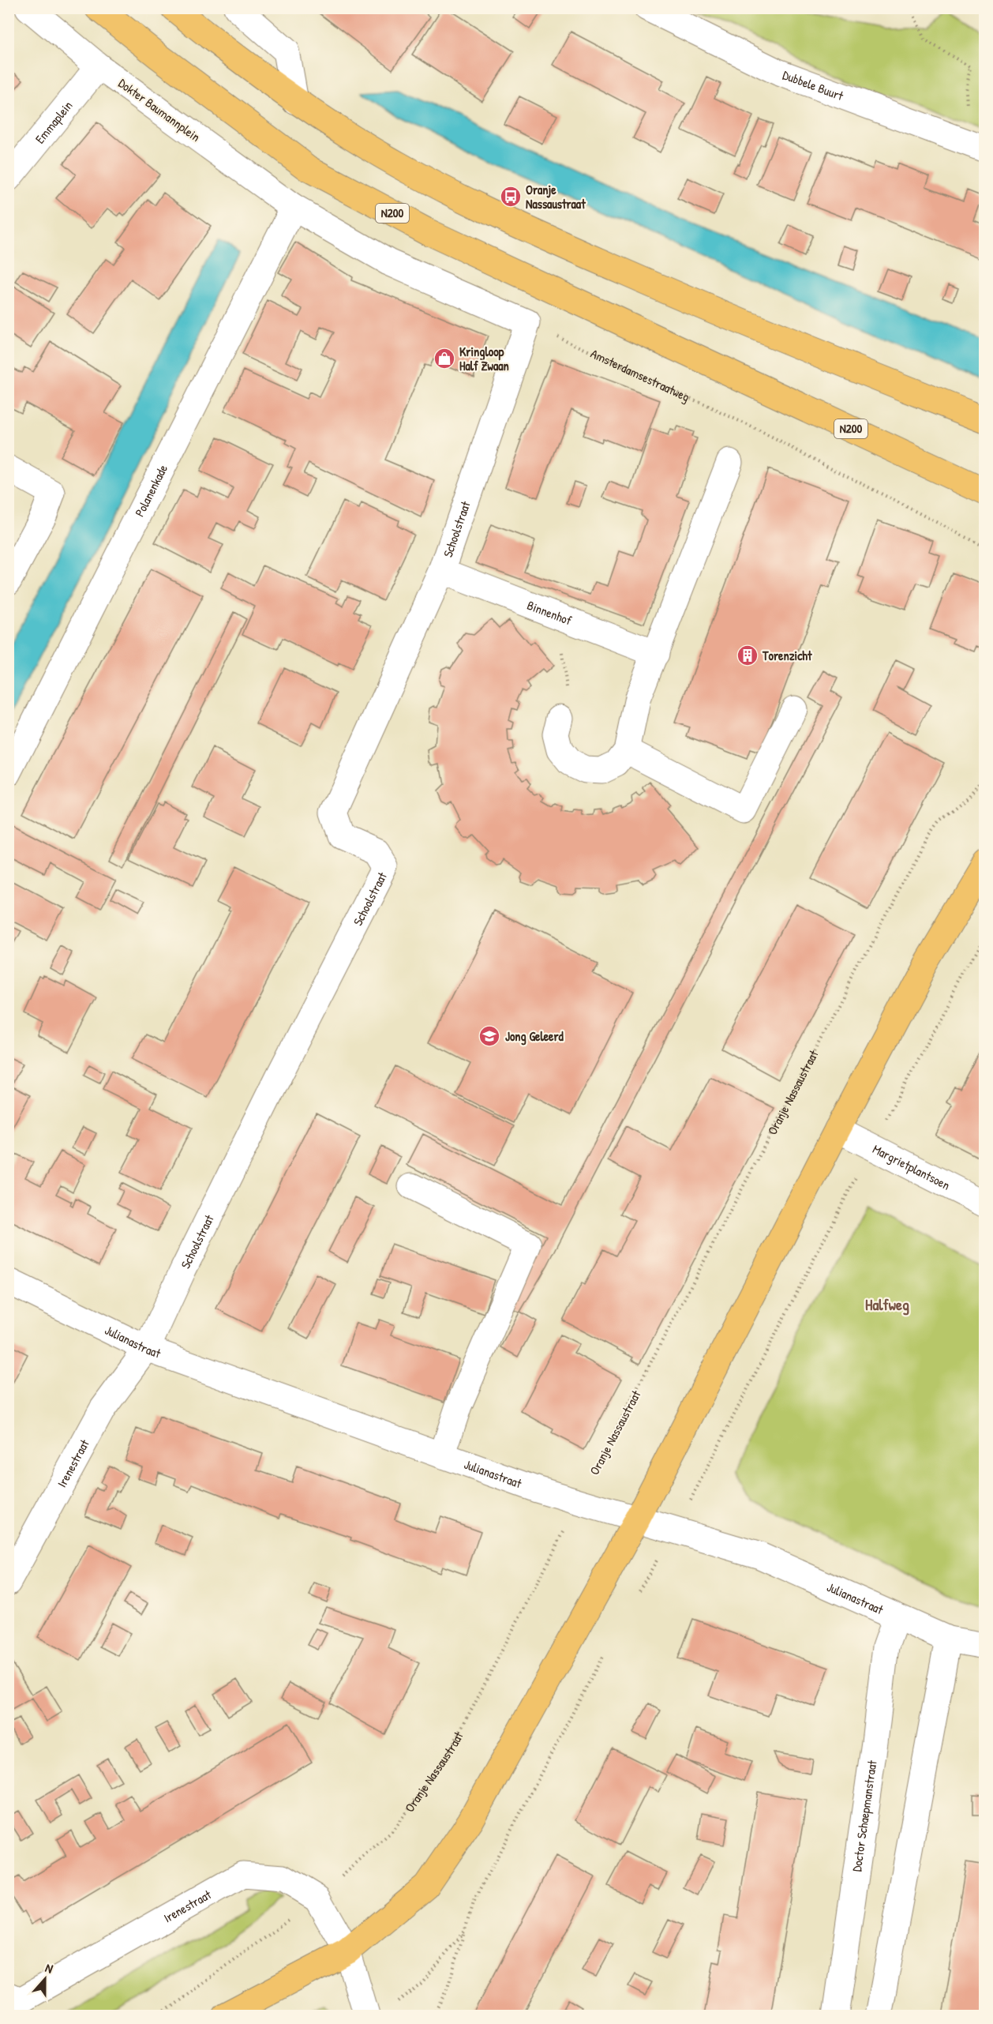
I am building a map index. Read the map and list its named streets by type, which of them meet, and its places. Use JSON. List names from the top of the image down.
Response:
{
  "streets": {
    "main road": ["N200"],
    "street": [
      "Dubbele Buurt",
      "Dokter Baumannplein",
      "Emmaplein",
      "Polanenkade",
      "Schoolstraat",
      "Binnenhof",
      "Margrietplantsoen",
      "Julianastraat",
      "Irenestraat",
      "Doctor Schaepmanstraat"
    ],
    "path": ["Amsterdamsestraatweg", "Oranje Nassaustraat"]
  },
  "crossings": [
    ["Dokter Baumannplein", "Emmaplein"],
    ["Dokter Baumannplein", "Polanenkade"],
    ["Amsterdamsestraatweg", "Schoolstraat"],
    ["Schoolstraat", "Binnenhof"],
    ["Schoolstraat", "Julianastraat"],
    ["Schoolstraat", "Irenestraat"],
    ["Oranje Nassaustraat", "Julianastraat"],
    ["Oranje Nassaustraat", "Irenestraat"],
    ["Julianastraat", "Irenestraat"],
    ["Julianastraat", "Doctor Schaepmanstraat"]
  ],
  "districts": ["Halfweg"],
  "places": {
    "bus stop": ["Oranje Nassaustraat"],
    "shop": ["Kringloop Half Zwaan"],
    "building": ["Torenzicht"],
    "school or university": ["Jong Geleerd"]
  },
  "north": "top"
}
